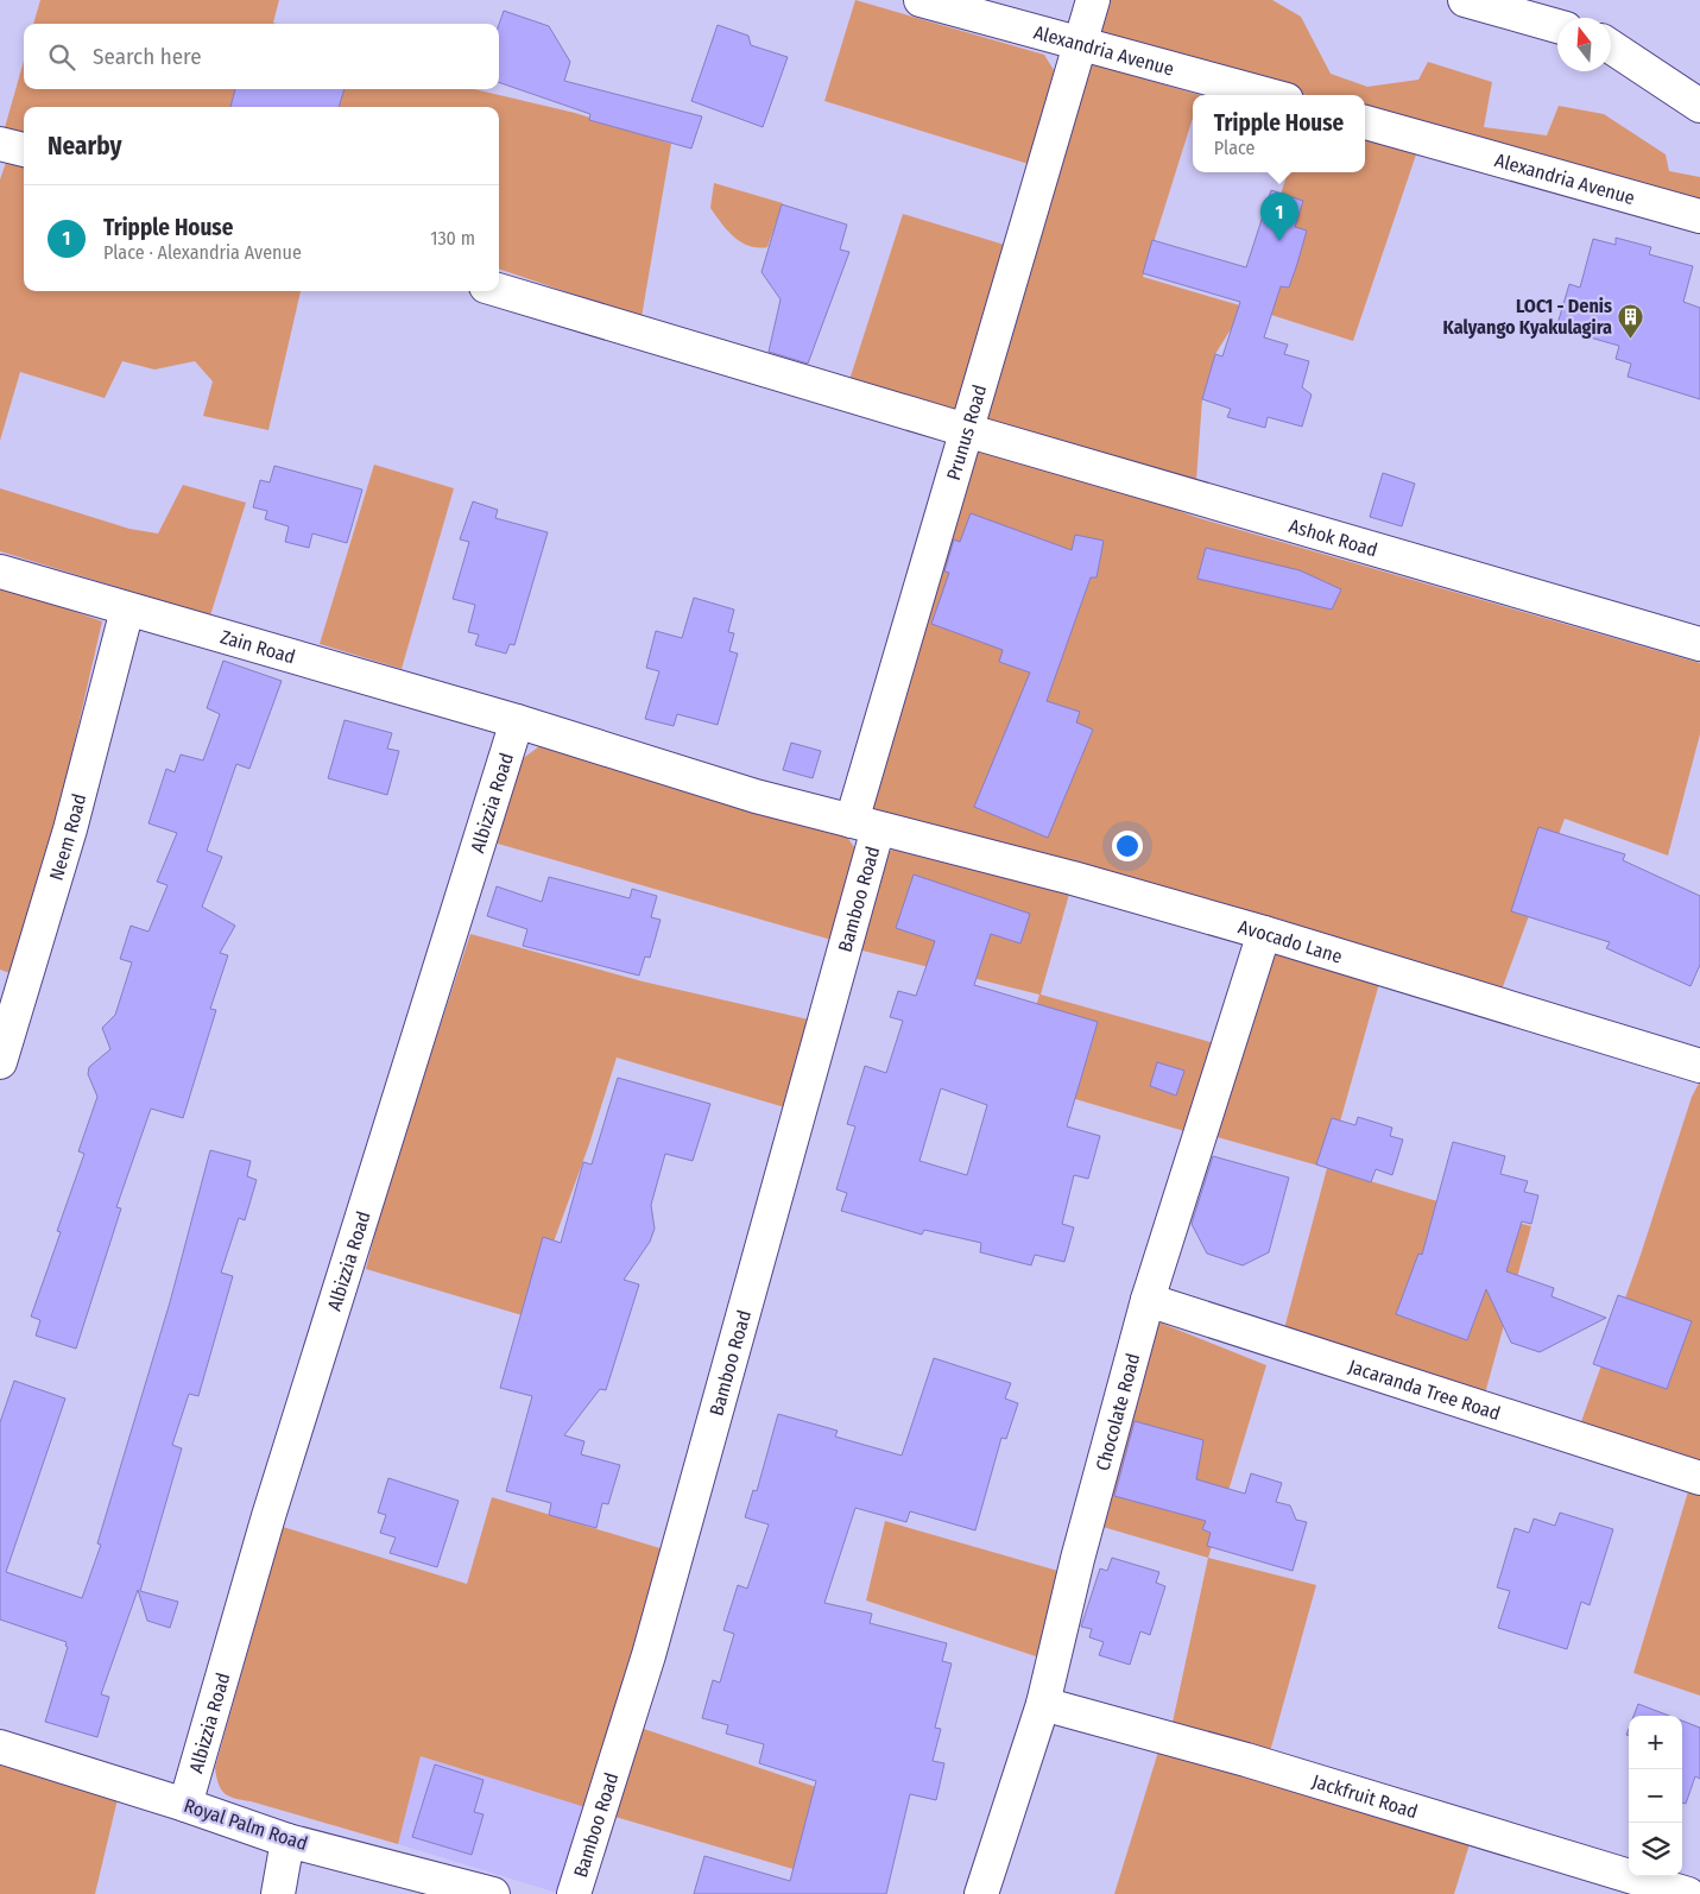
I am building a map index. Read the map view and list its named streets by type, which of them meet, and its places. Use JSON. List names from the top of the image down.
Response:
{
  "streets": {
    "street": [
      "Alexandria Avenue",
      "Prunus Road",
      "Ashok Road",
      "Zain Road",
      "Albizzia Road",
      "Neem Road",
      "Bamboo Road",
      "Avocado Lane",
      "Jacaranda Tree Road",
      "Chocolate Road",
      "Jackfruit Road",
      "Royal Palm Road"
    ]
  },
  "crossings": [
    ["Alexandria Avenue", "Prunus Road"],
    ["Prunus Road", "Ashok Road"],
    ["Prunus Road", "Zain Road"],
    ["Prunus Road", "Bamboo Road"],
    ["Prunus Road", "Avocado Lane"],
    ["Zain Road", "Albizzia Road"],
    ["Zain Road", "Neem Road"],
    ["Zain Road", "Bamboo Road"],
    ["Zain Road", "Avocado Lane"],
    ["Albizzia Road", "Royal Palm Road"],
    ["Bamboo Road", "Avocado Lane"],
    ["Avocado Lane", "Chocolate Road"],
    ["Jacaranda Tree Road", "Chocolate Road"],
    ["Chocolate Road", "Jackfruit Road"]
  ],
  "places": {
    "building": ["LOC1 - Denis Kalyango Kyakulagira"]
  },
  "north": "top",
  "page": {
    "search": "Search here",
    "popup": ["Tripple House", "Place"],
    "heading": "Nearby",
    "list": [
      {
        "mark": "1",
        "name": "Tripple House",
        "note": "Place · Alexandria Avenue",
        "value": "130 m"
      }
    ],
    "pins": "1",
    "map_buttons": ["+", "−"]
  }
}
